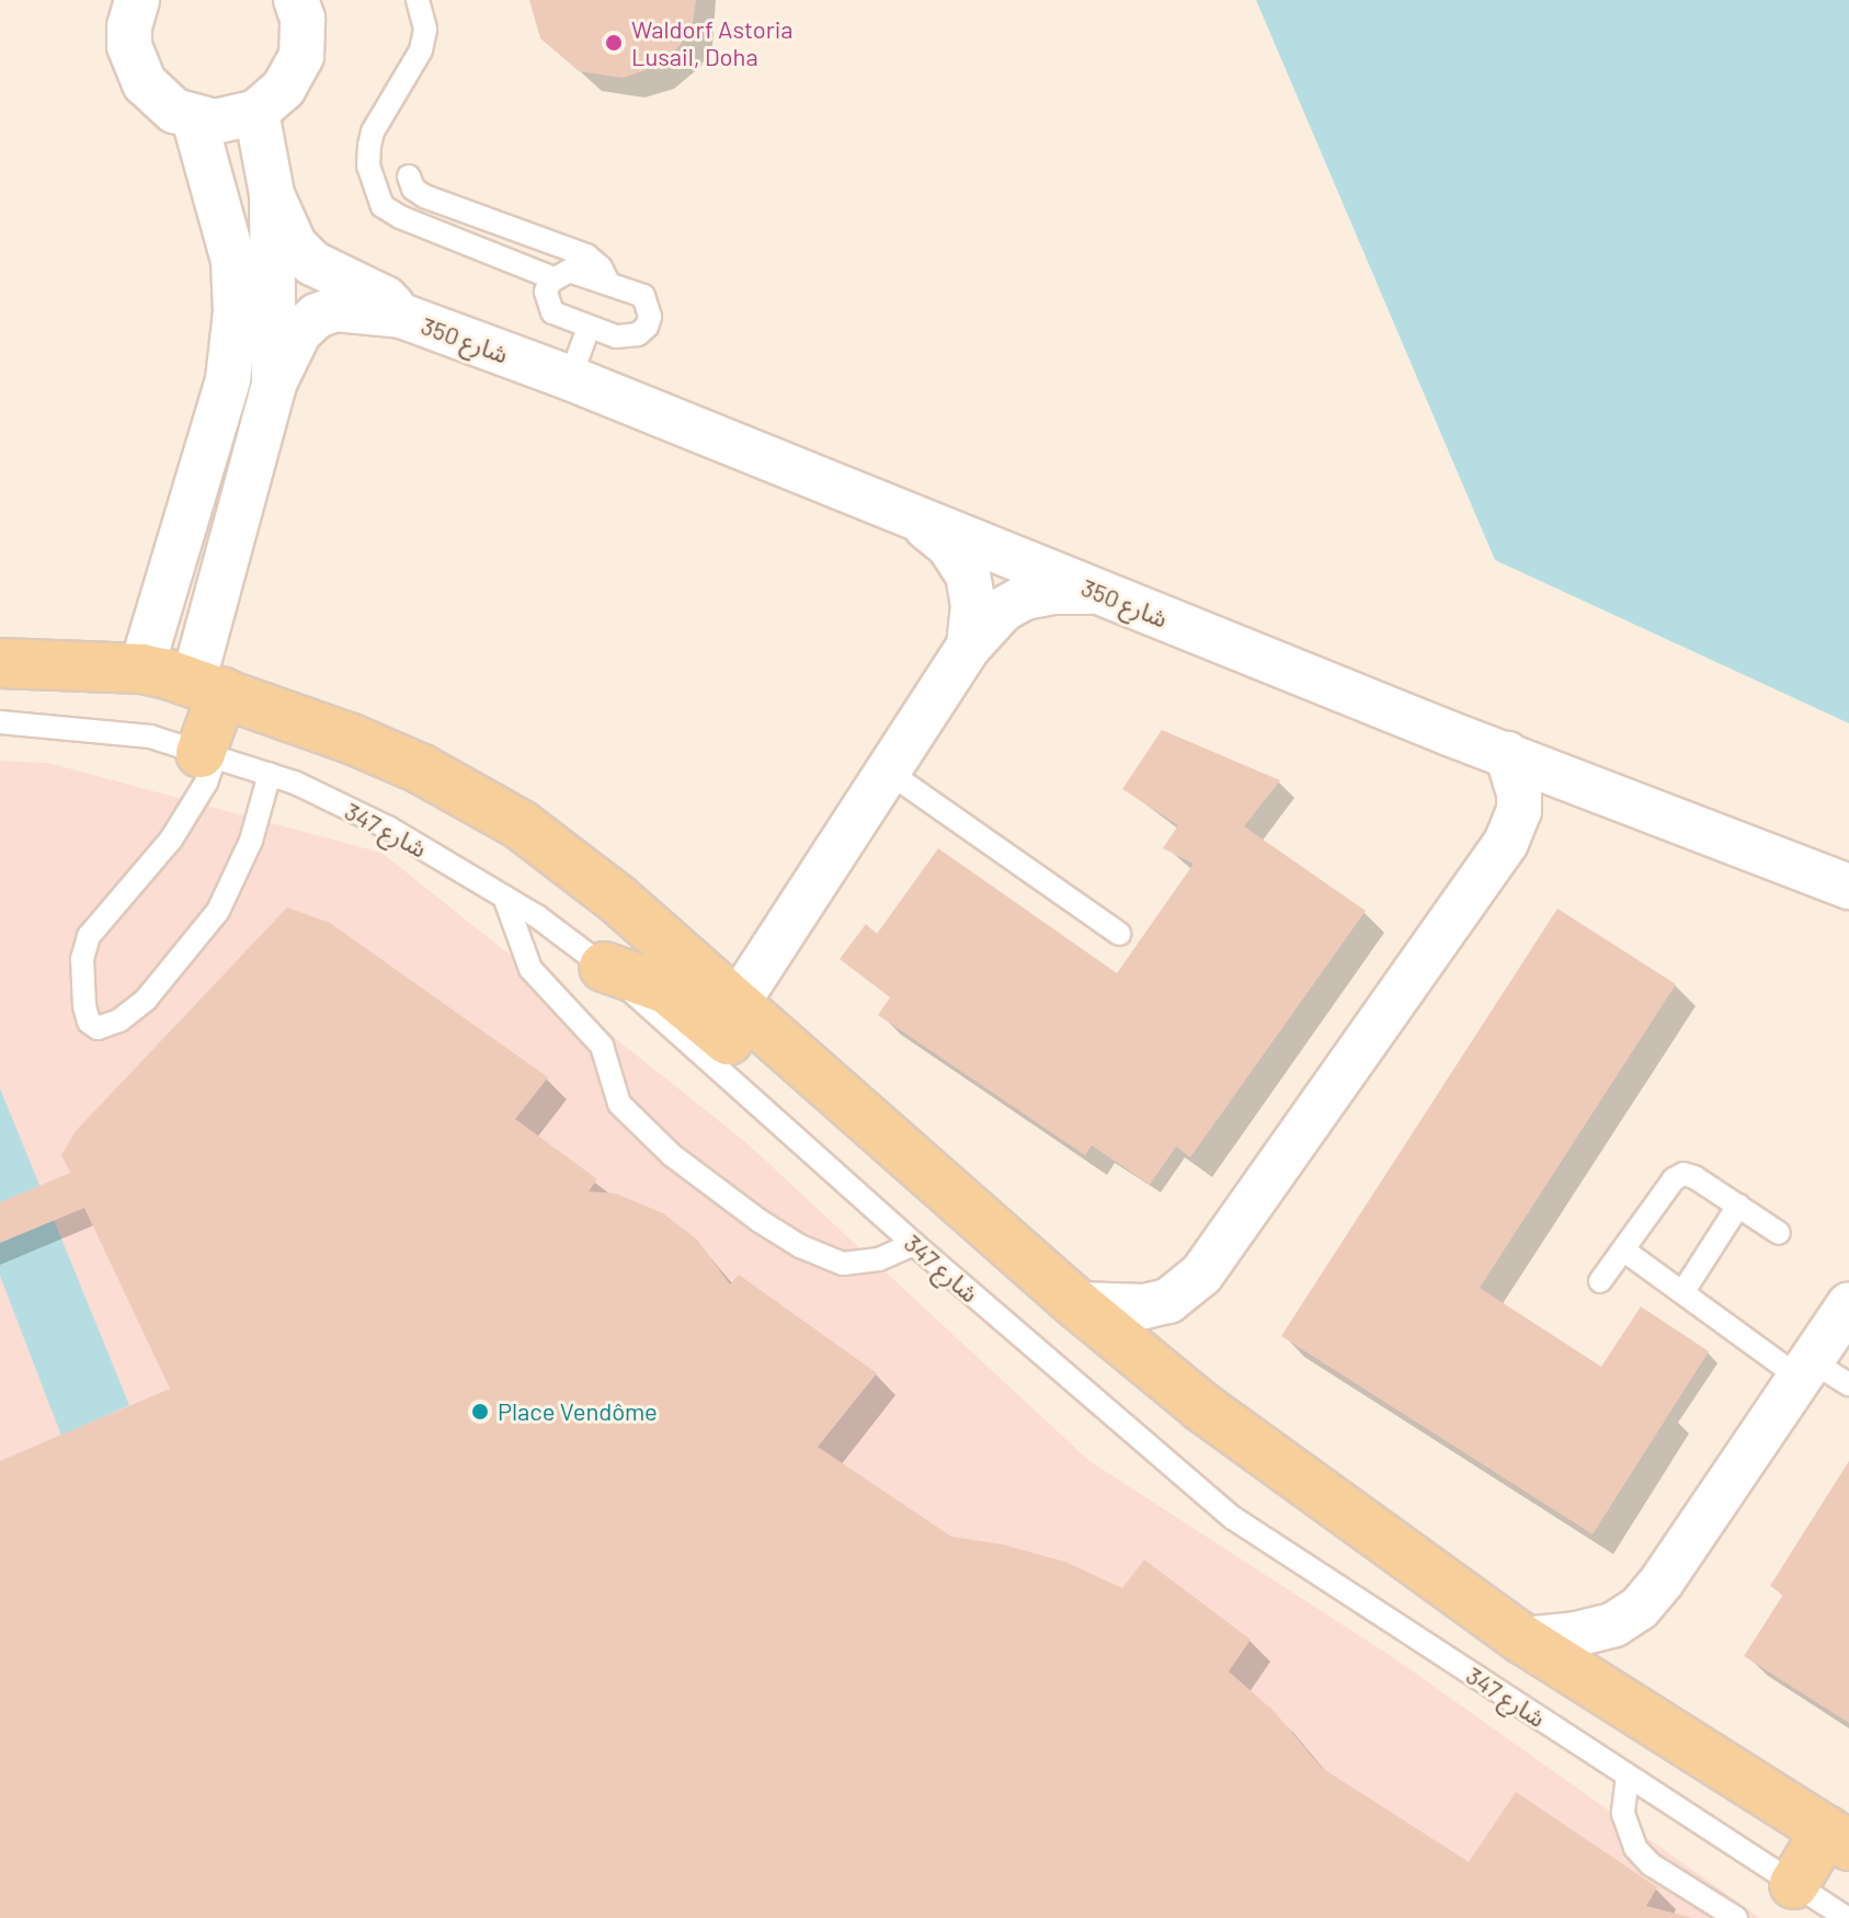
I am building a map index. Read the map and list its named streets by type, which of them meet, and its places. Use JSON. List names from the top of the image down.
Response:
{
  "streets": {
    "street": ["شارع 350"],
    "lane": ["شارع 347"]
  },
  "places": ["Waldorf Astoria Lusail, Doha", "Place Vendôme"]
}
